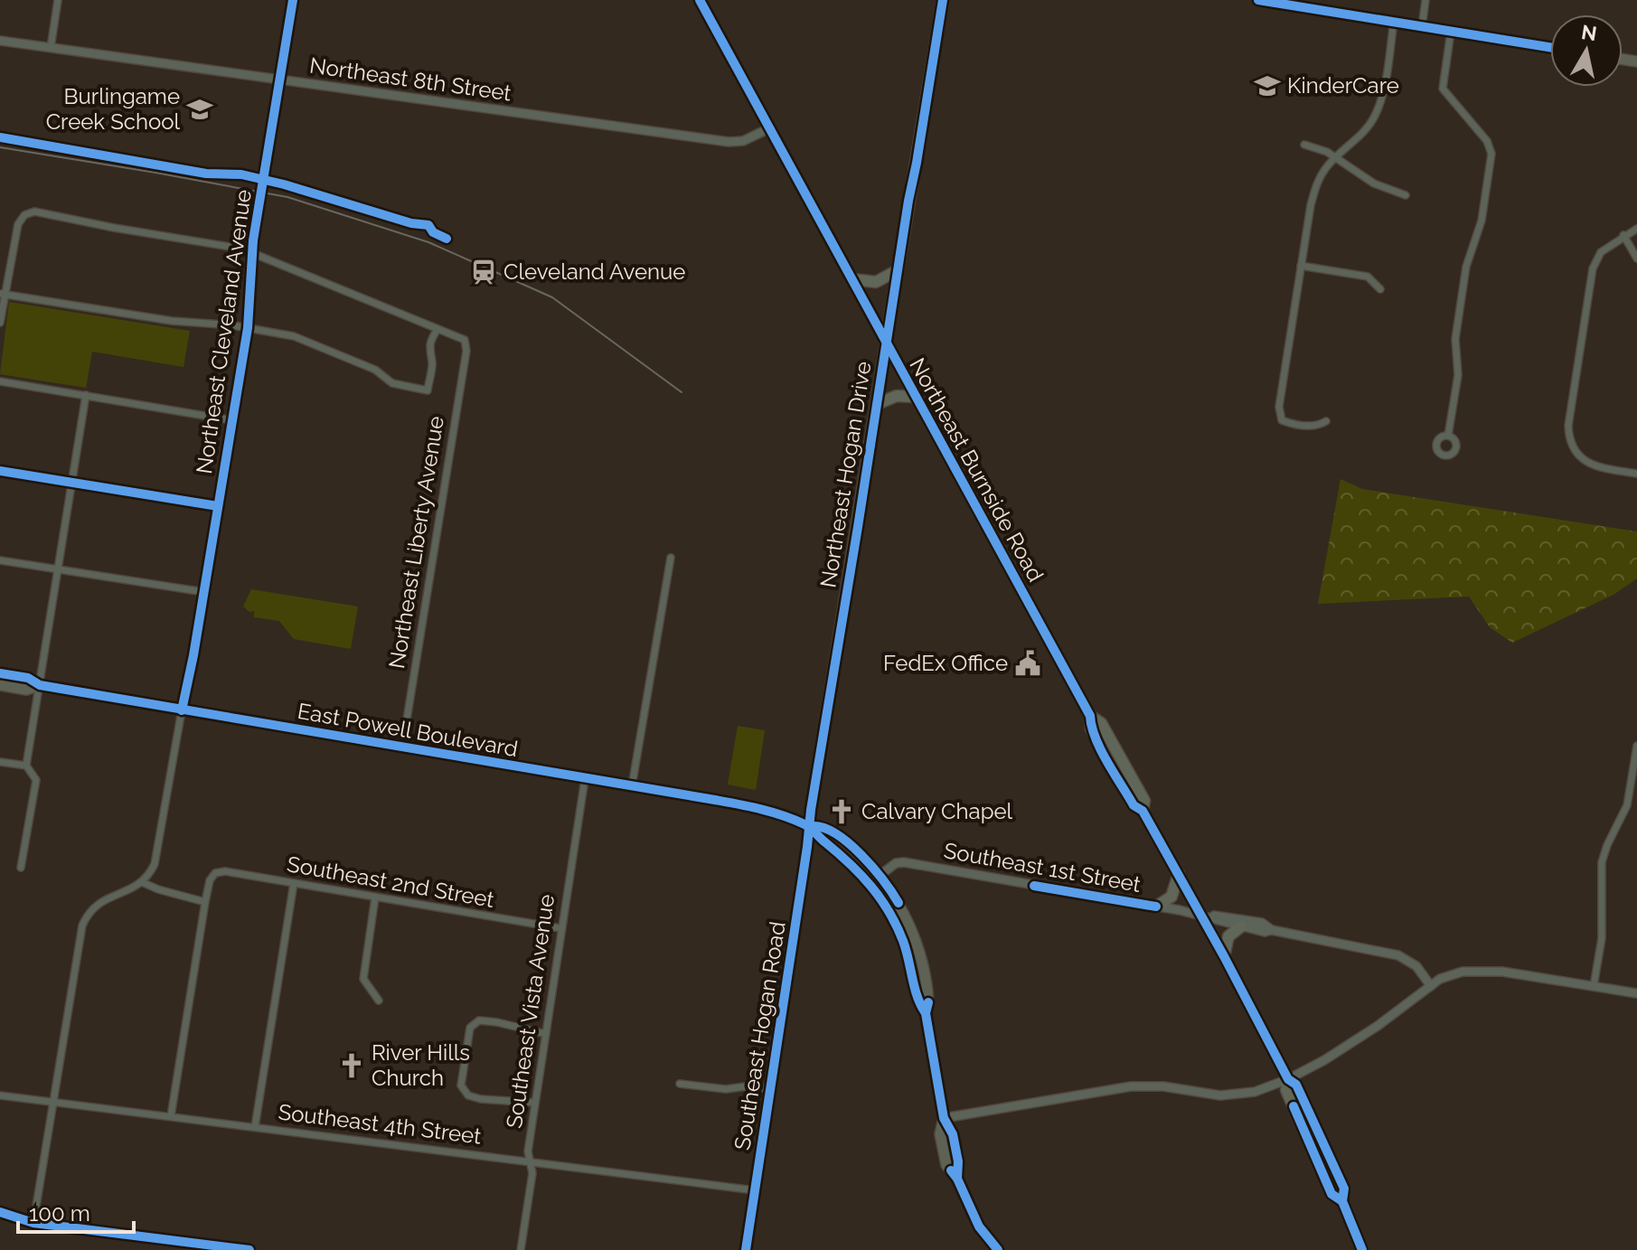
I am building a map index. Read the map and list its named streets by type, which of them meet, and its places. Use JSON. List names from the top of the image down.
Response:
{
  "streets": {
    "highway": ["Northeast Burnside Road", "Northeast Hogan Drive"],
    "main road": ["Northeast Cleveland Avenue", "East Powell Boulevard", "Southeast Hogan Road"],
    "street": [
      "Northeast 8th Street",
      "Northeast Liberty Avenue",
      "Southeast 1st Street",
      "Southeast 2nd Street",
      "Southeast Vista Avenue",
      "Southeast 4th Street"
    ]
  },
  "crossings": [
    ["Northeast 8th Street", "Northeast Cleveland Avenue"],
    ["Northeast 8th Street", "Northeast Burnside Road"],
    ["Northeast Cleveland Avenue", "East Powell Boulevard"],
    ["Northeast Burnside Road", "Northeast Hogan Drive"],
    ["Northeast Burnside Road", "Southeast 1st Street"],
    ["Northeast Hogan Drive", "East Powell Boulevard"],
    ["Northeast Hogan Drive", "Southeast Hogan Road"],
    ["Northeast Liberty Avenue", "East Powell Boulevard"],
    ["East Powell Boulevard", "Southeast 1st Street"],
    ["East Powell Boulevard", "Southeast Vista Avenue"],
    ["East Powell Boulevard", "Southeast Hogan Road"],
    ["Southeast 2nd Street", "Southeast Vista Avenue"],
    ["Southeast Vista Avenue", "Southeast 4th Street"],
    ["Southeast Hogan Road", "Southeast 4th Street"]
  ],
  "places": {
    "school or university": ["KinderCare", "Burlingame Creek School"],
    "station": ["Cleveland Avenue"],
    "public building": ["FedEx Office"],
    "church": ["Calvary Chapel", "River Hills Church"]
  },
  "scale_bar": "100 m",
  "north": "top"
}
